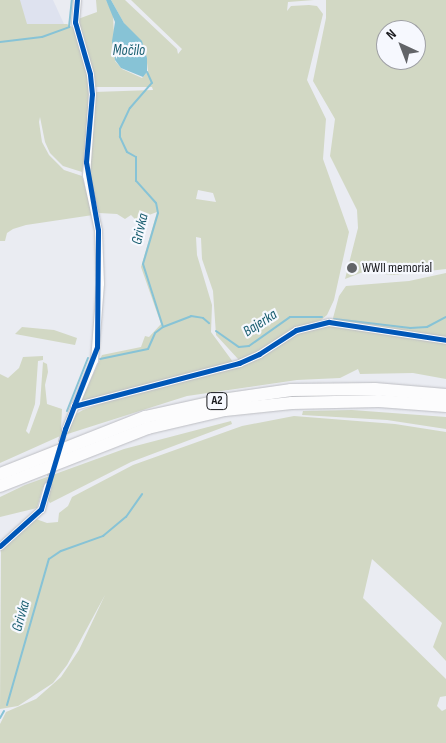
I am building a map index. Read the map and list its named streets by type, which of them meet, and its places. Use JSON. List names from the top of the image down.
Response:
{
  "streets": {
    "highway": ["A2"]
  },
  "water": ["Močilo", "Grivka", "Bajerka"],
  "places": ["WWII memorial"],
  "north": "top left"
}
